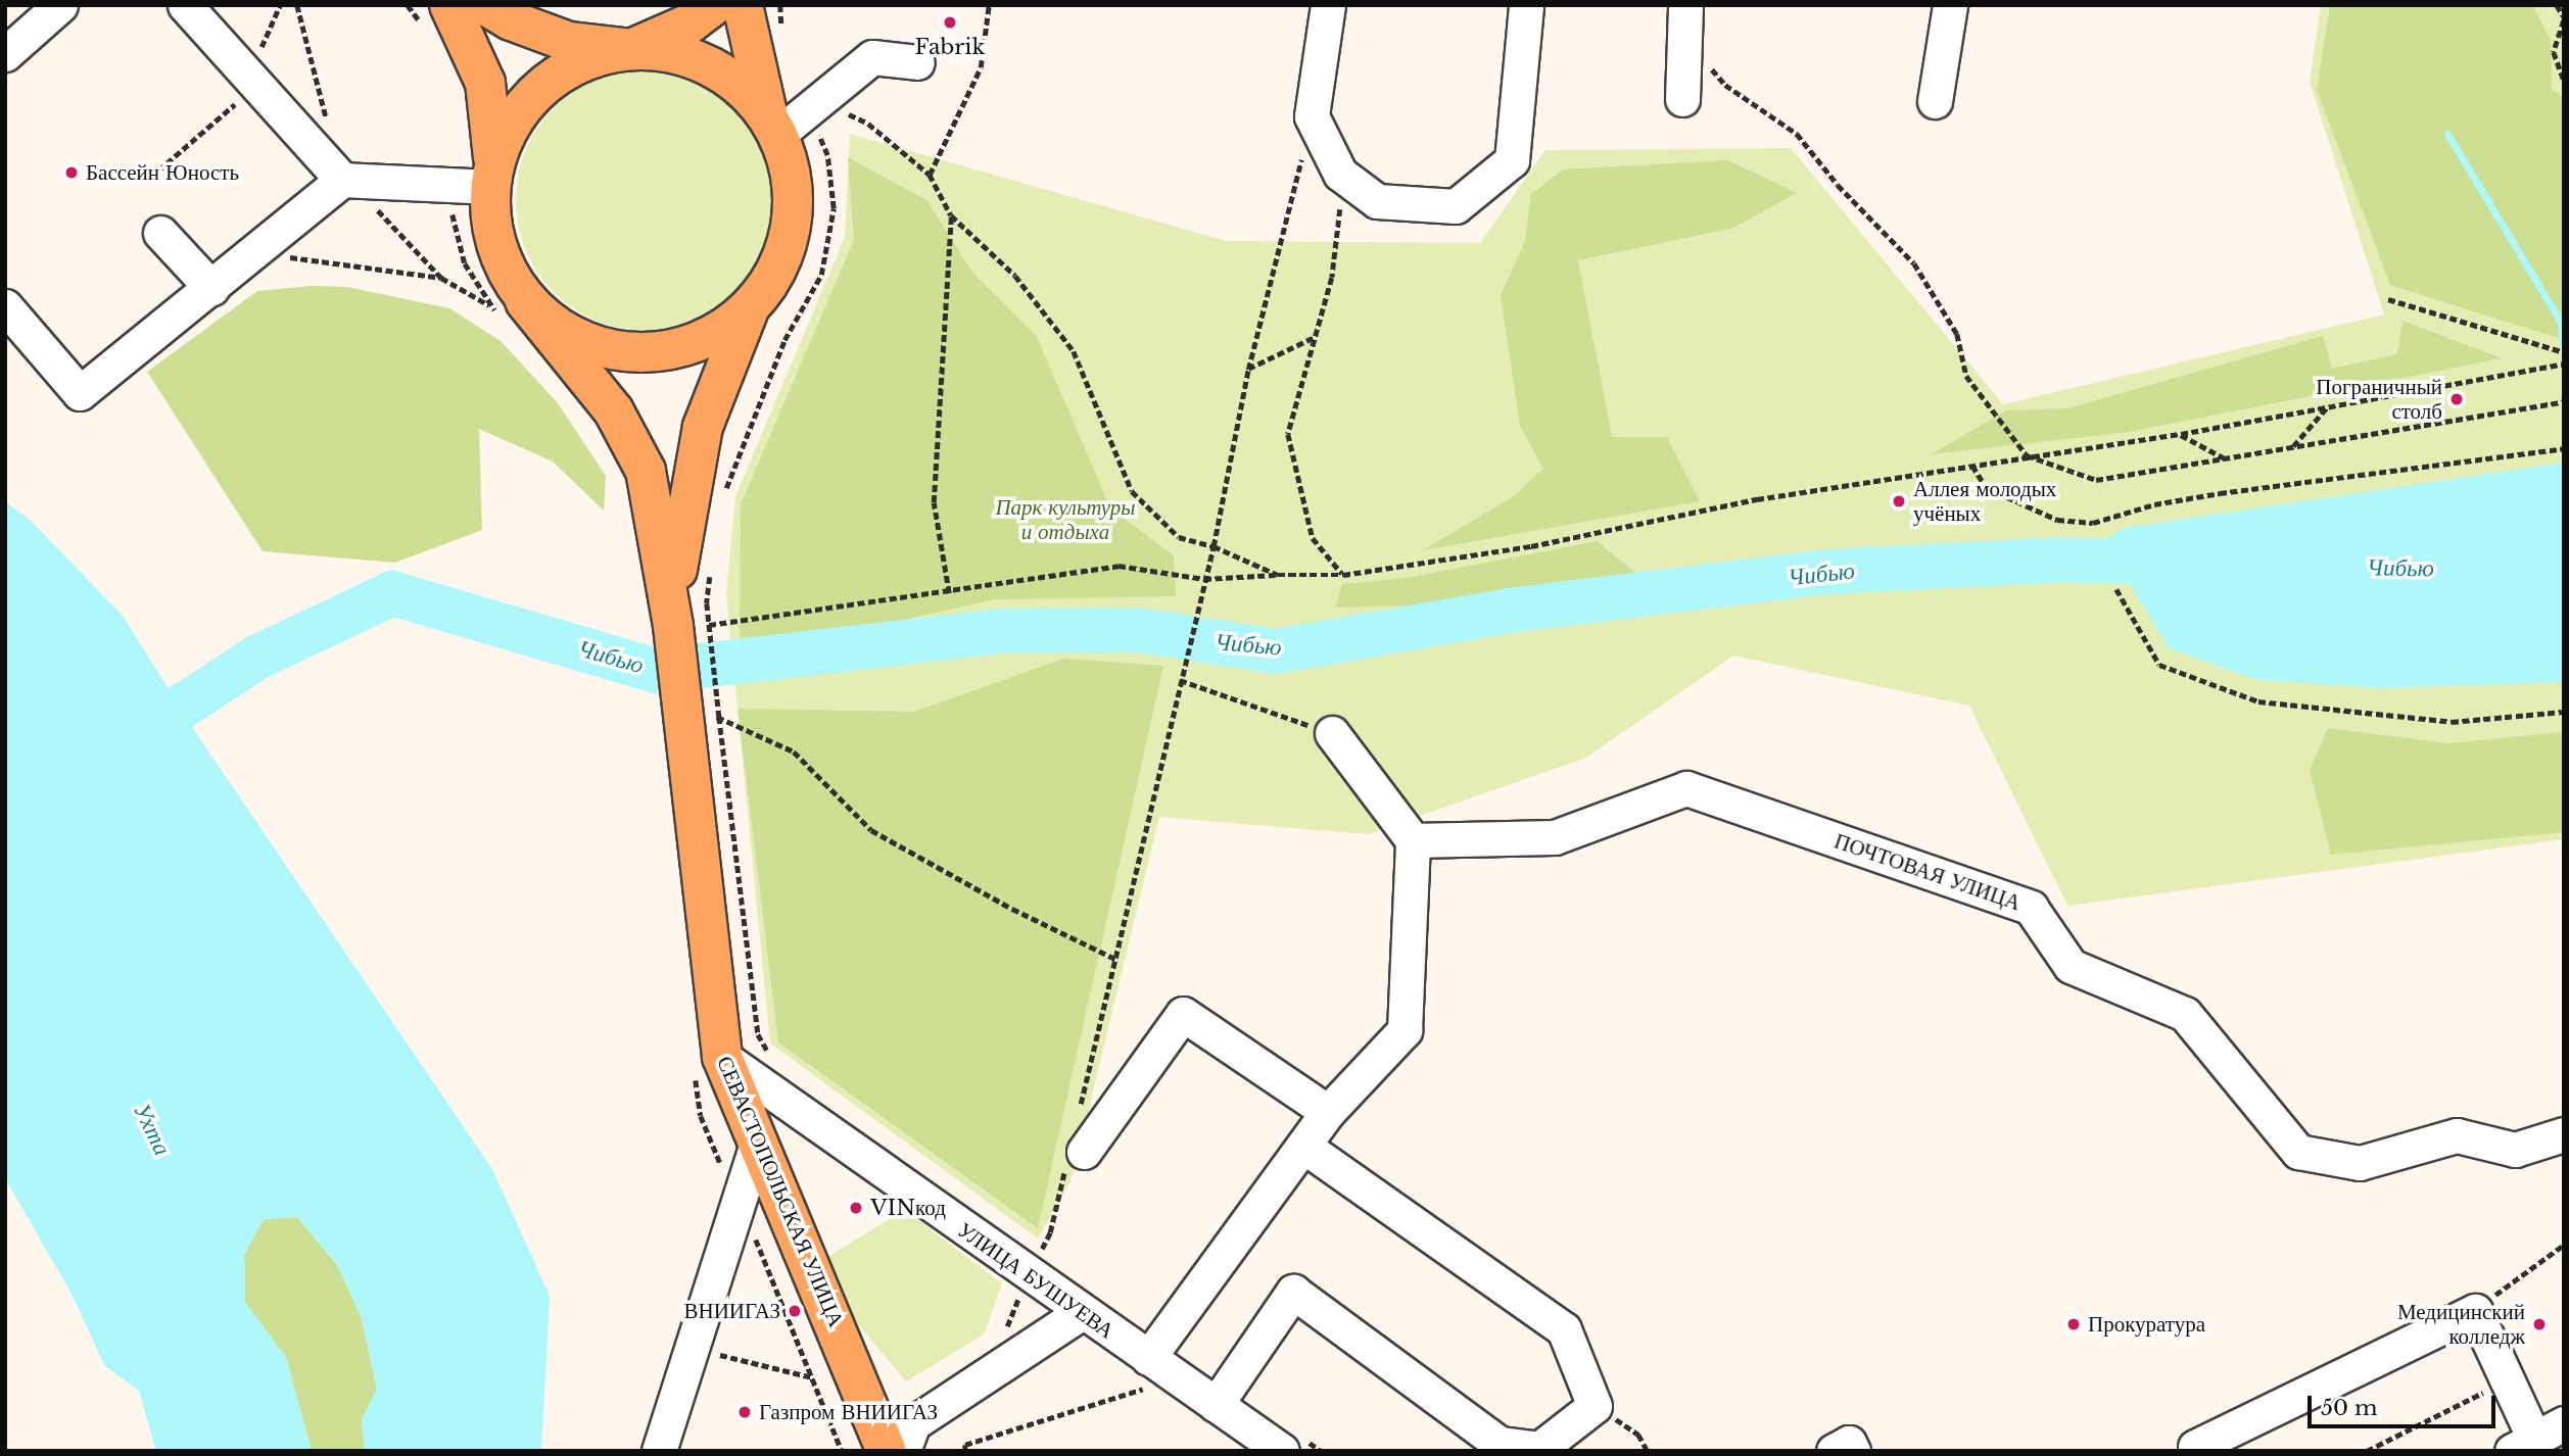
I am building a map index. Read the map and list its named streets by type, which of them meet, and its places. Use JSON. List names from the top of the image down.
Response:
{
  "streets": {
    "main road": ["СЕВАСТОПОЛЬСКАЯ УЛИЦА"],
    "street": ["ПОЧТОВАЯ УЛИЦА", "УЛИЦА БУШУЕВА"]
  },
  "crossings": [
    ["СЕВАСТОПОЛЬСКАЯ УЛИЦА", "УЛИЦА БУШУЕВА"]
  ],
  "water": ["Чибью", "Ухта"],
  "parks": ["Парк культуры и отдыха"],
  "places": [
    "Fabrik",
    "Бассейн Юность",
    "Пограничный столб",
    "Аллея молодых учёных",
    "VINкод",
    "ВНИИГАЗ",
    "Прокуратура",
    "Медицинский колледж",
    "Газпром ВНИИГАЗ"
  ],
  "scale_bar": "50 m"
}
